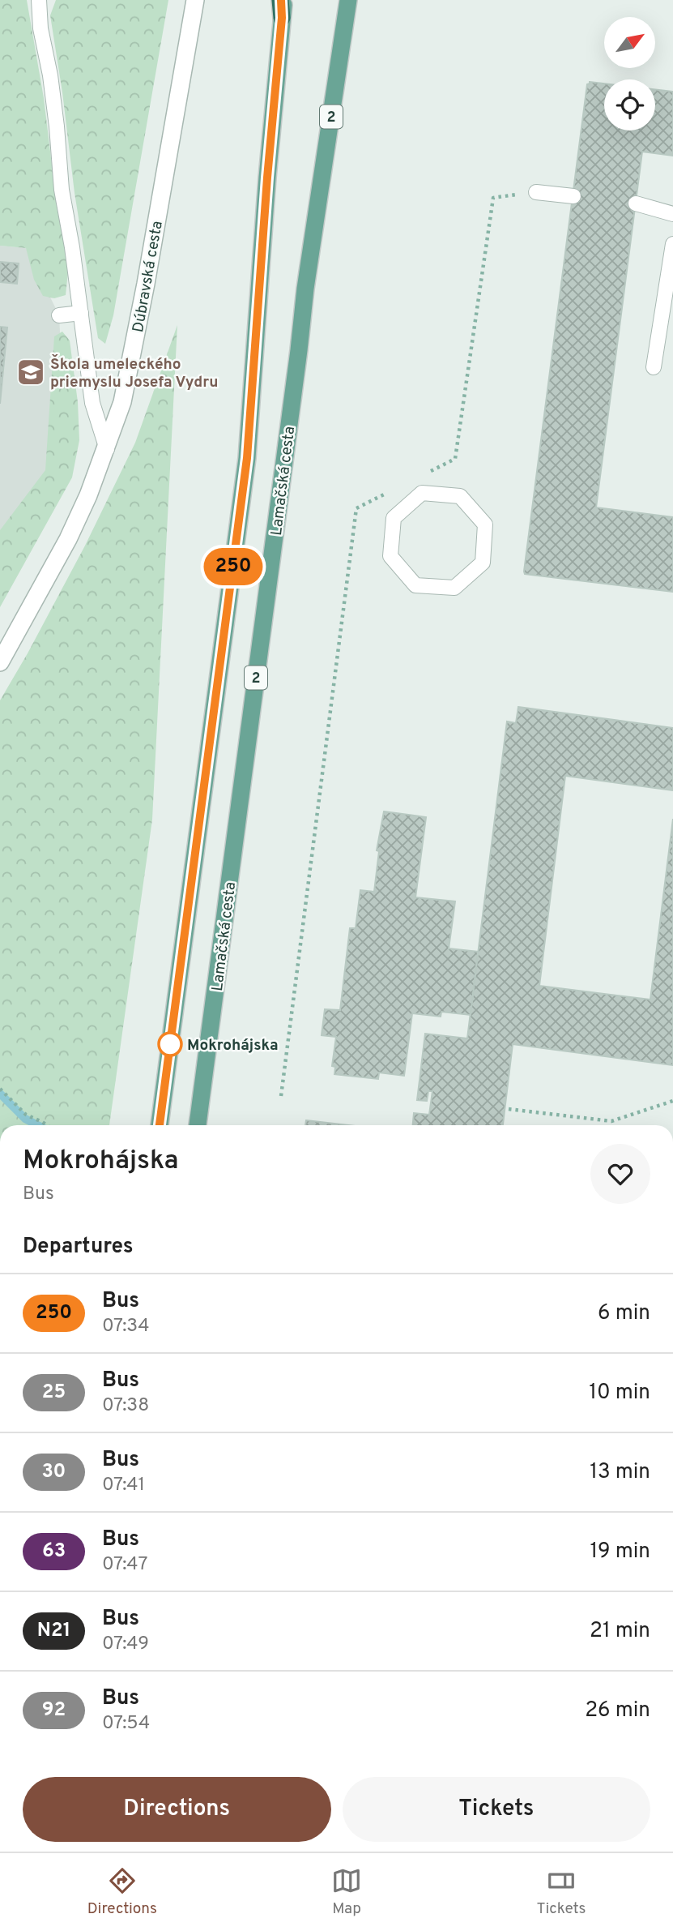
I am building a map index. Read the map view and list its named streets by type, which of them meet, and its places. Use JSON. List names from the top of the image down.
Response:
{
  "streets": {
    "main road": ["2", "Lamačská cesta"],
    "street": ["Dúbravská cesta"]
  },
  "places": {
    "school or university": ["Škola umeleckého priemyslu Josefa Vydru"],
    "other": ["Mokrohájska"]
  },
  "lines": ["bus line 250"],
  "north": "top right",
  "page": {
    "on_map": "250",
    "heading": [
      ["Mokrohájska", "Bus"],
      "Departures"
    ],
    "list": [
      {
        "mark": "250",
        "name": "Bus",
        "note": "07:34",
        "value": "6 min"
      },
      {
        "mark": "25",
        "name": "Bus",
        "note": "07:38",
        "value": "10 min"
      },
      {
        "mark": "30",
        "name": "Bus",
        "note": "07:41",
        "value": "13 min"
      },
      {
        "mark": "63",
        "name": "Bus",
        "note": "07:47",
        "value": "19 min"
      },
      {
        "mark": "N21",
        "name": "Bus",
        "note": "07:49",
        "value": "21 min"
      },
      {
        "mark": "92",
        "name": "Bus",
        "note": "07:54",
        "value": "26 min"
      }
    ],
    "buttons": ["Directions", "Tickets"],
    "tabs": ["Directions", "Map", "Tickets"]
  }
}
